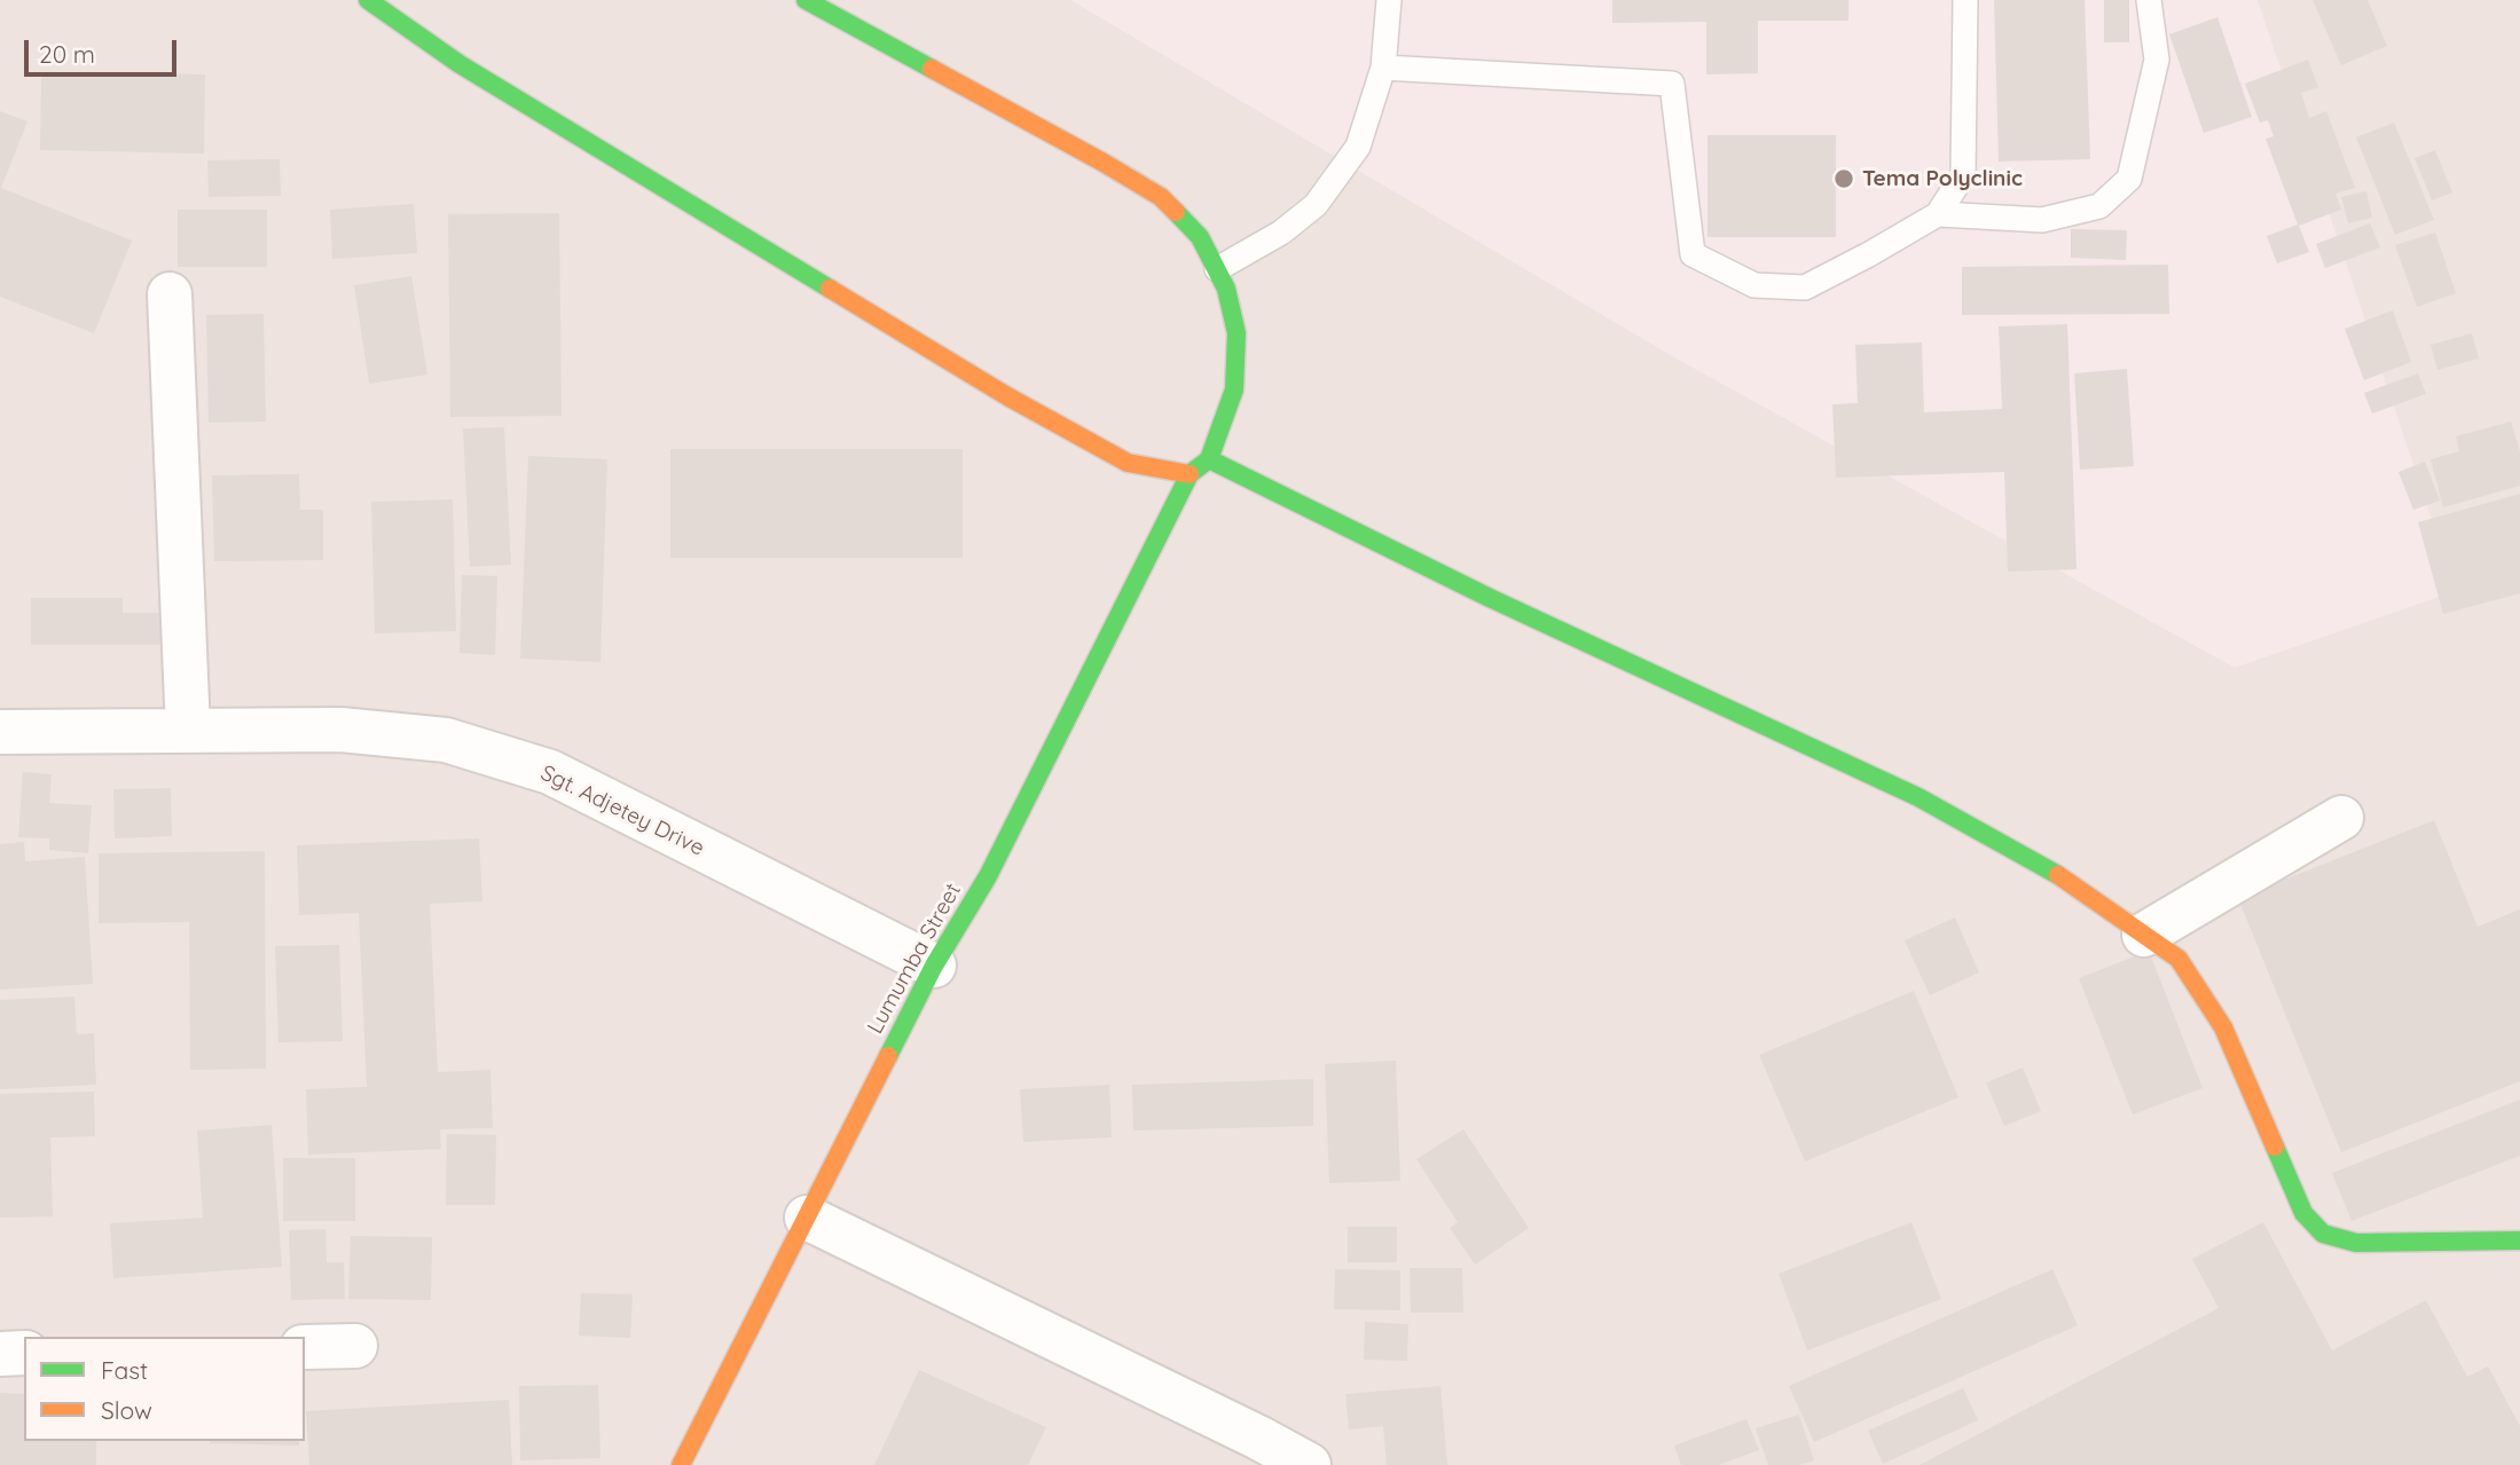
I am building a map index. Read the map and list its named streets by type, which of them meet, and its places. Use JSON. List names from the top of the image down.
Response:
{
  "streets": {
    "main road": ["Lumumba Street"],
    "street": ["Sgt. Adjetey Drive"]
  },
  "crossings": [
    ["Sgt. Adjetey Drive", "Lumumba Street"]
  ],
  "places": ["Tema Polyclinic"],
  "legend": ["Fast", "Slow"],
  "scale_bar": "20 m"
}
